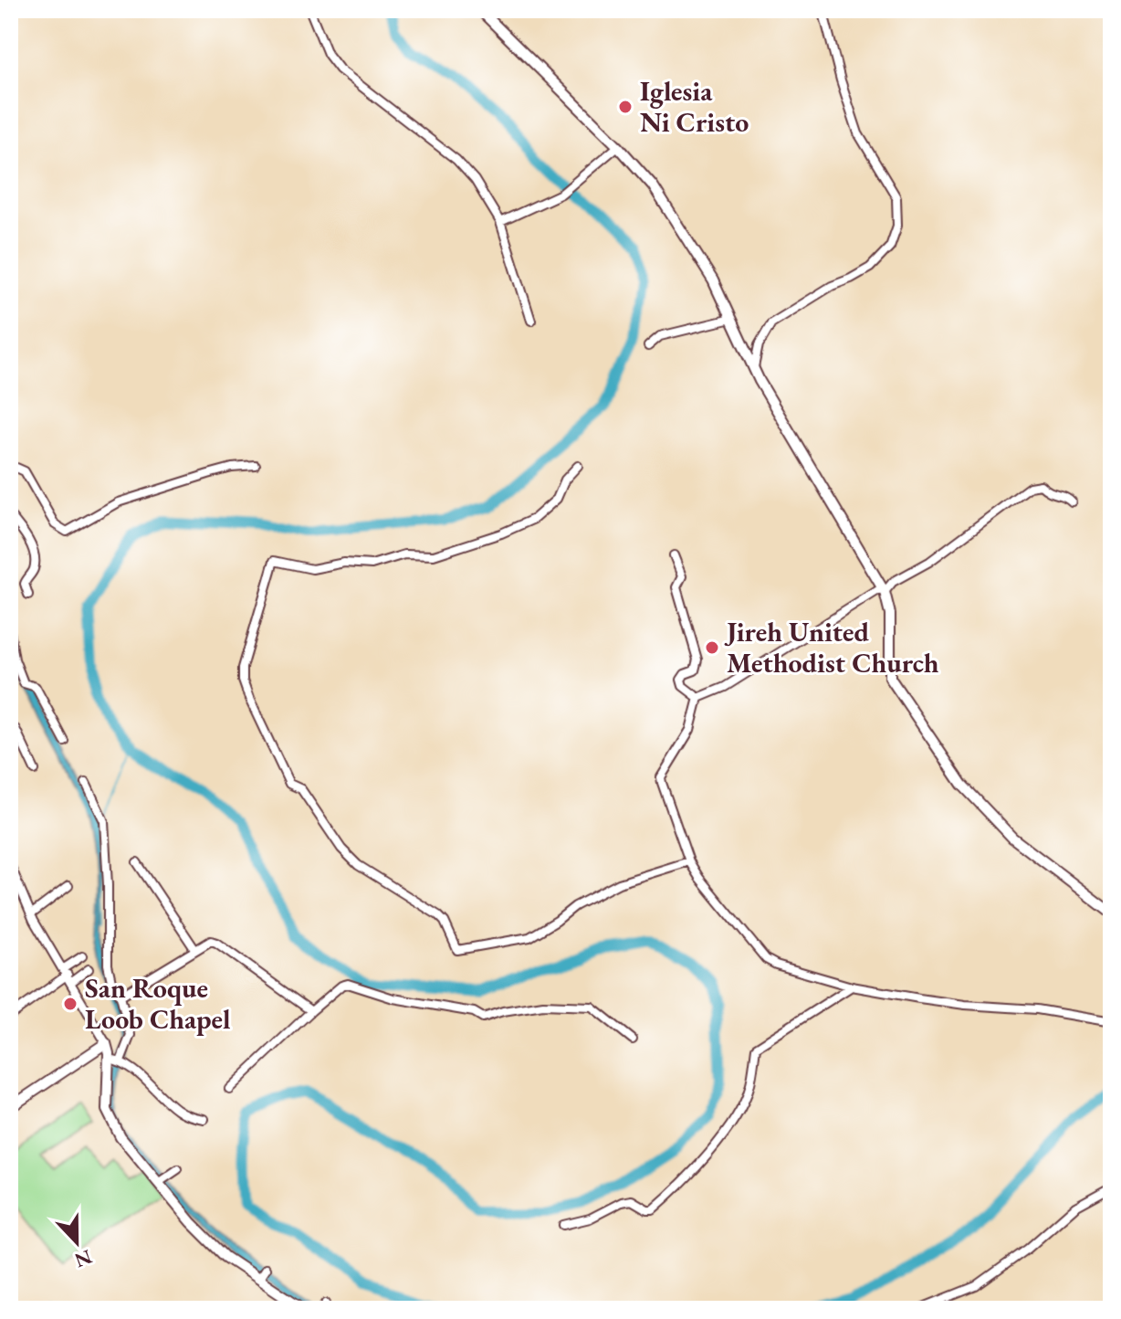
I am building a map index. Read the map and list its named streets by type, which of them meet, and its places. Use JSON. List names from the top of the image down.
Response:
{
  "places": ["Iglesia Ni Cristo", "Jireh United Methodist Church", "San Roque Loob Chapel"],
  "north": "bottom"
}
